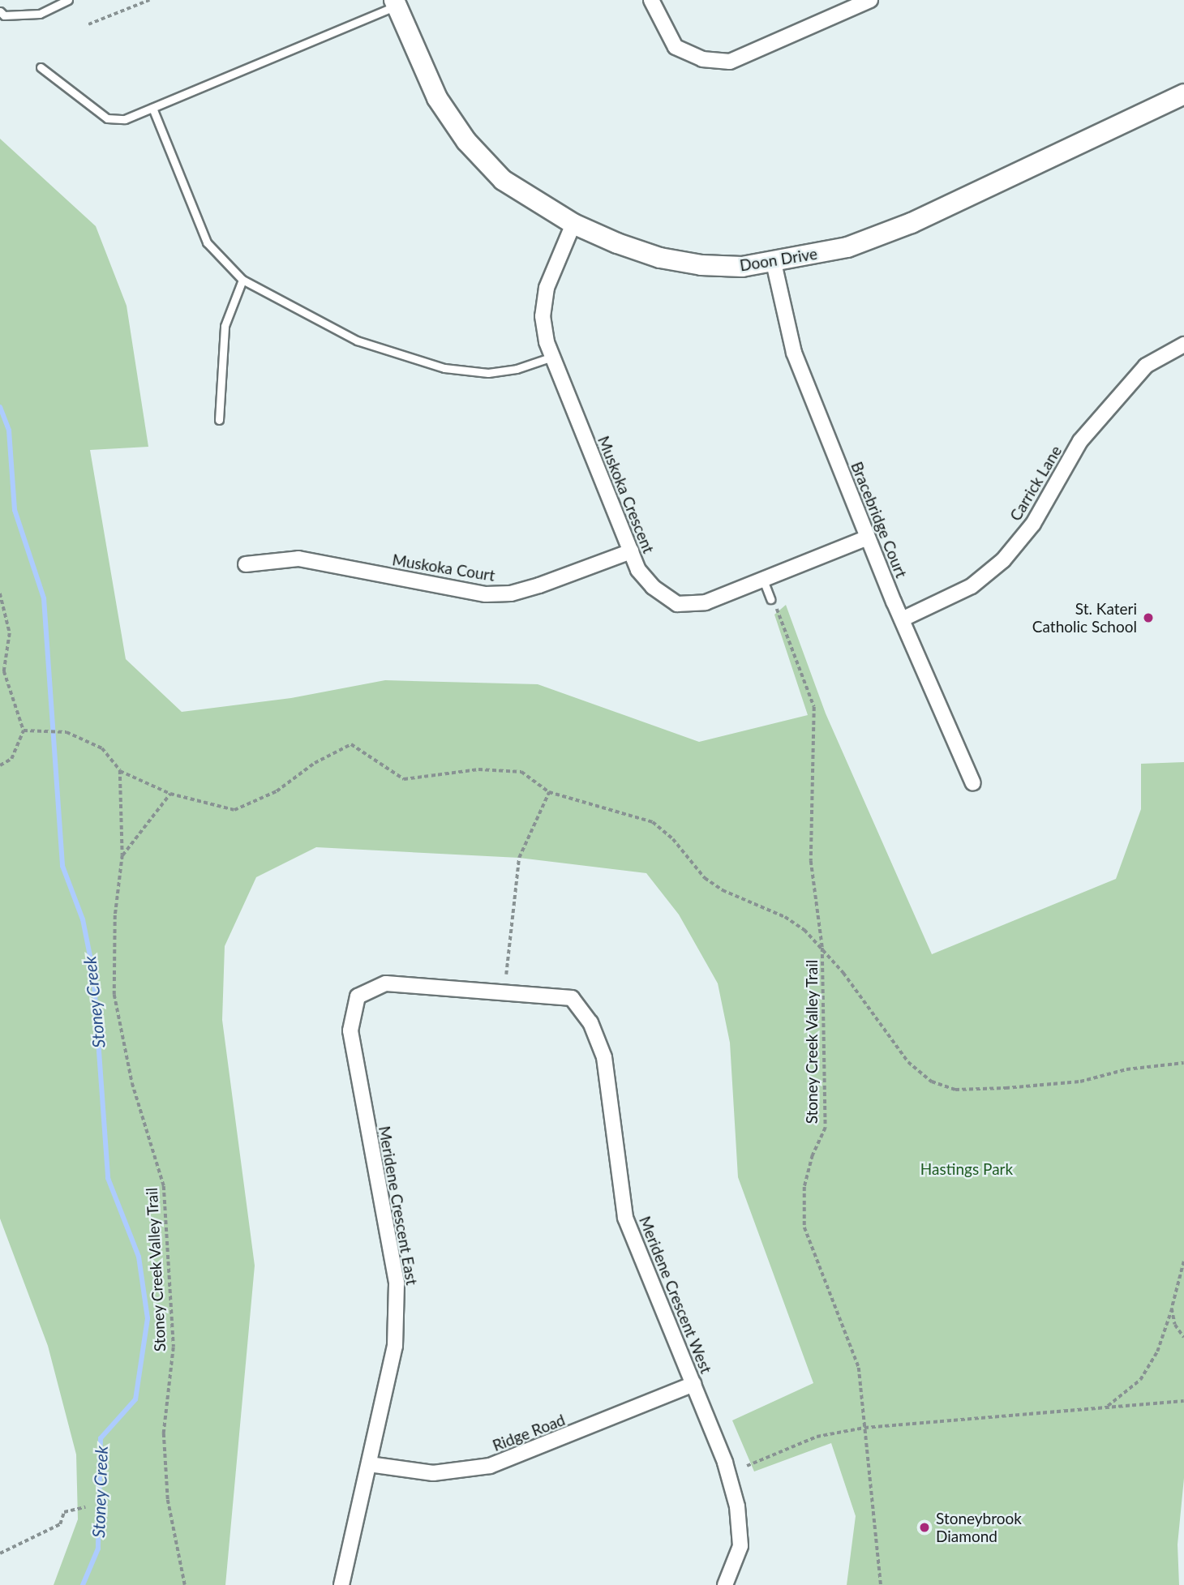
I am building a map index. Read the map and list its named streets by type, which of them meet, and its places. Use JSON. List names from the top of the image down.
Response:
{
  "streets": {
    "street": [
      "Doon Drive",
      "Carrick Lane",
      "Muskoka Crescent",
      "Bracebridge Court",
      "Muskoka Court",
      "Meridene Crescent East",
      "Meridene Crescent West",
      "Ridge Road"
    ],
    "path": ["Stoney Creek Valley Trail"]
  },
  "crossings": [
    ["Doon Drive", "Muskoka Crescent"],
    ["Doon Drive", "Bracebridge Court"],
    ["Carrick Lane", "Bracebridge Court"],
    ["Muskoka Crescent", "Bracebridge Court"],
    ["Muskoka Crescent", "Muskoka Court"],
    ["Meridene Crescent East", "Meridene Crescent West"],
    ["Meridene Crescent East", "Ridge Road"],
    ["Meridene Crescent West", "Ridge Road"]
  ],
  "water": ["Stoney Creek"],
  "parks": ["Hastings Park"],
  "places": ["St. Kateri Catholic School", "Stoneybrook Diamond"]
}
